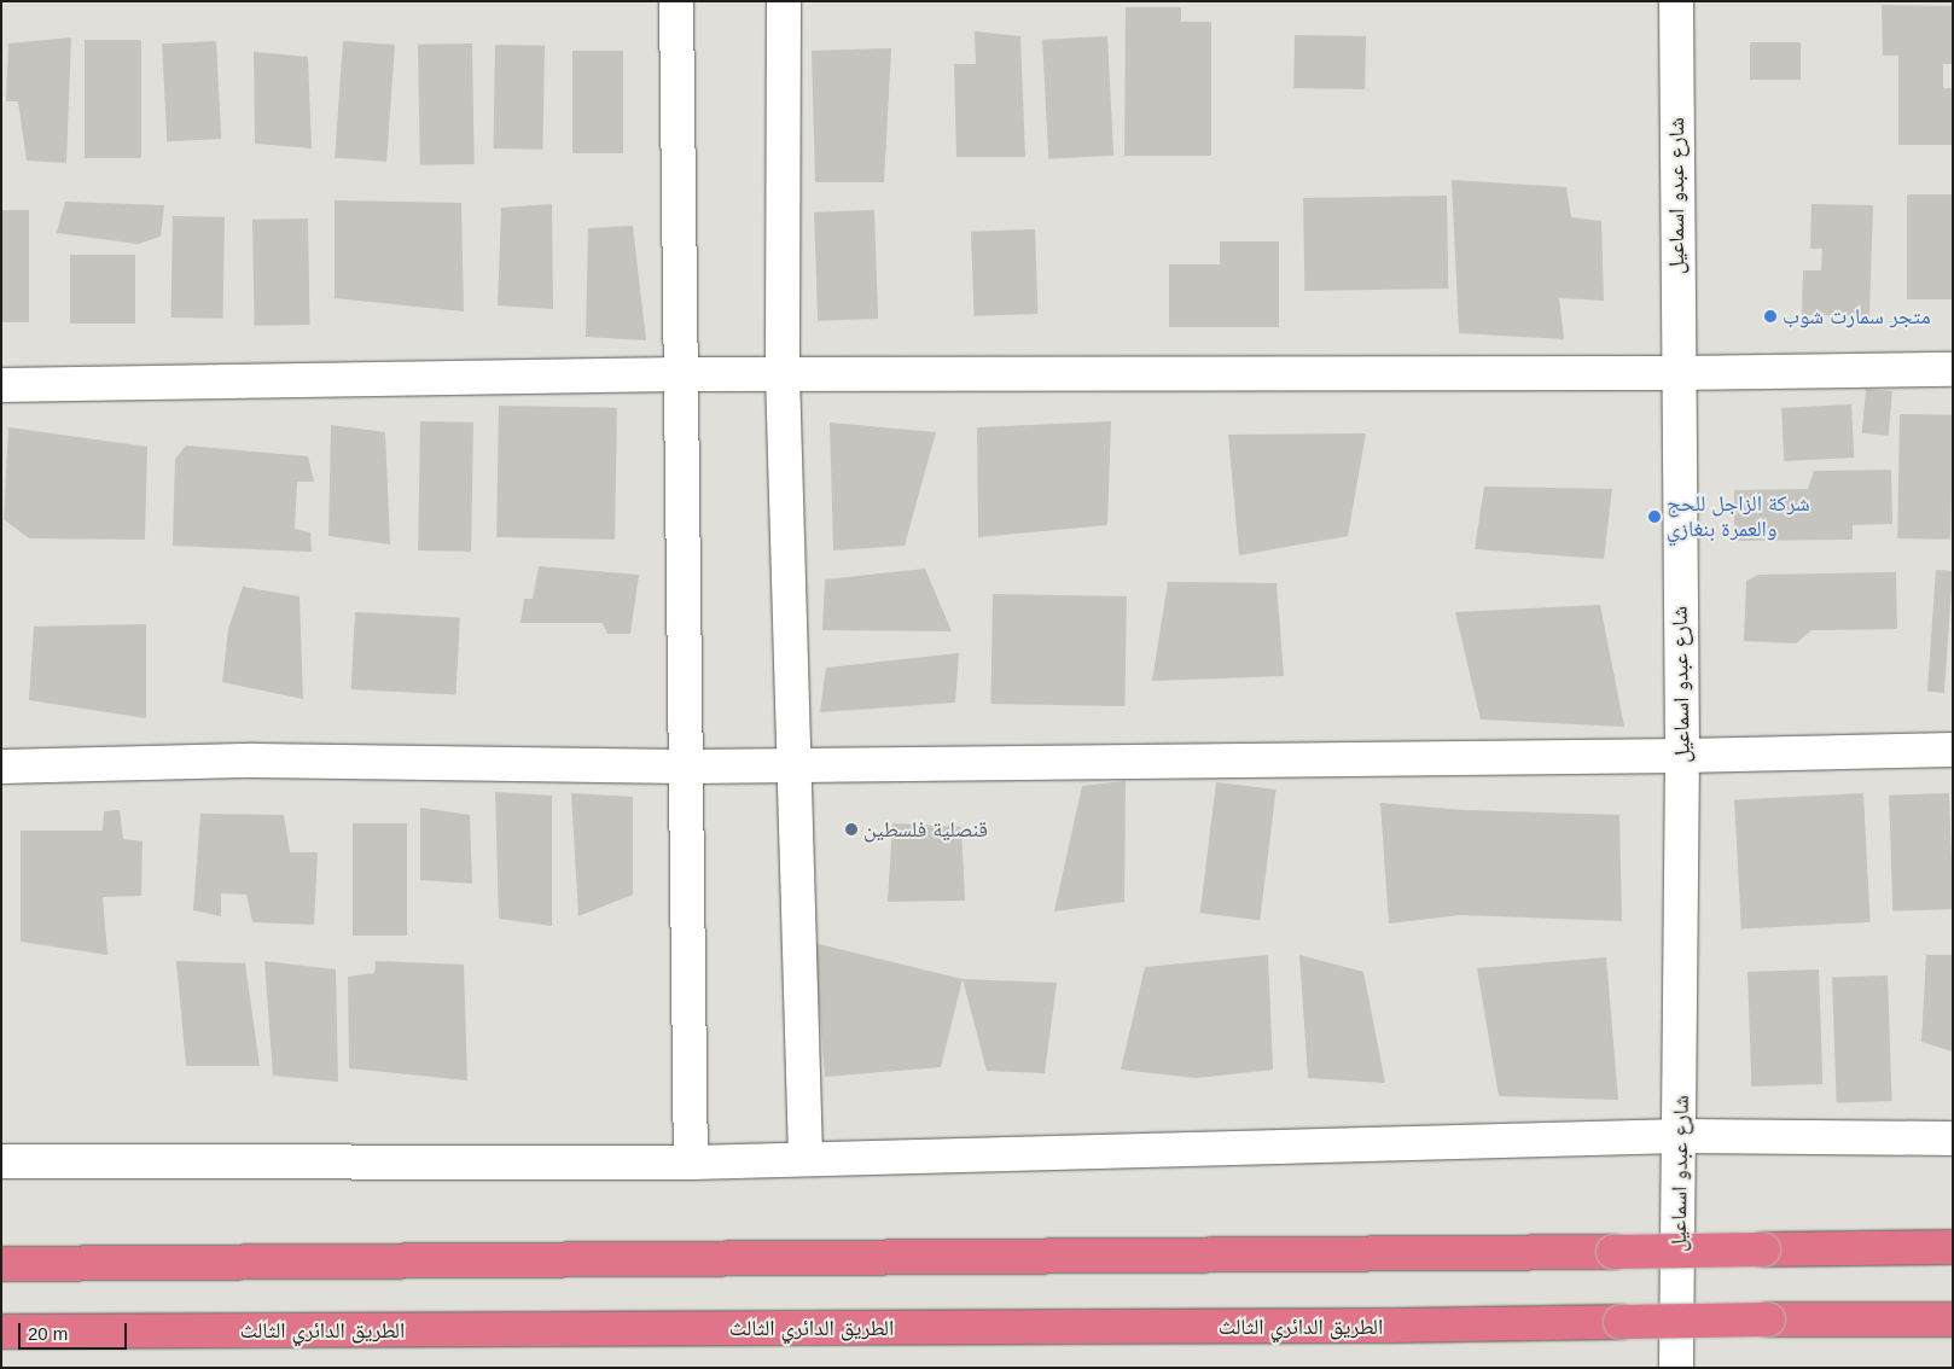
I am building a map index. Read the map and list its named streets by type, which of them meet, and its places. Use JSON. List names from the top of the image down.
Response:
{
  "streets": {
    "highway": ["الطريق الدائري الثالث"],
    "street": ["شارع عبدو اسماعيل"]
  },
  "places": ["متجر سمارت شوب", "شركة الزاجل للحج والعمرة بنغازي", "قنصلية فلسطين"],
  "scale_bar": "20 m"
}
